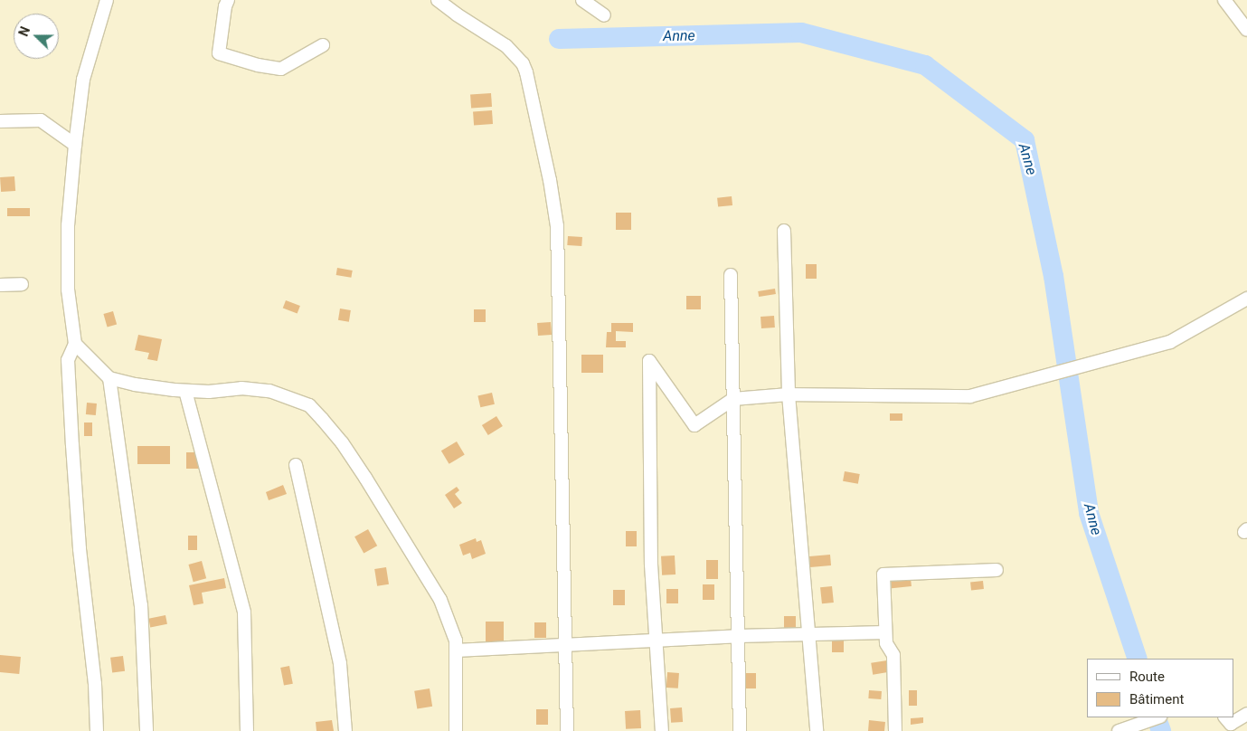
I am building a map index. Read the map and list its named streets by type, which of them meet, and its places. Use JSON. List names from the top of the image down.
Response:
{
  "water": ["Anne"],
  "legend": ["Route", "Bâtiment"],
  "north": "left"
}
